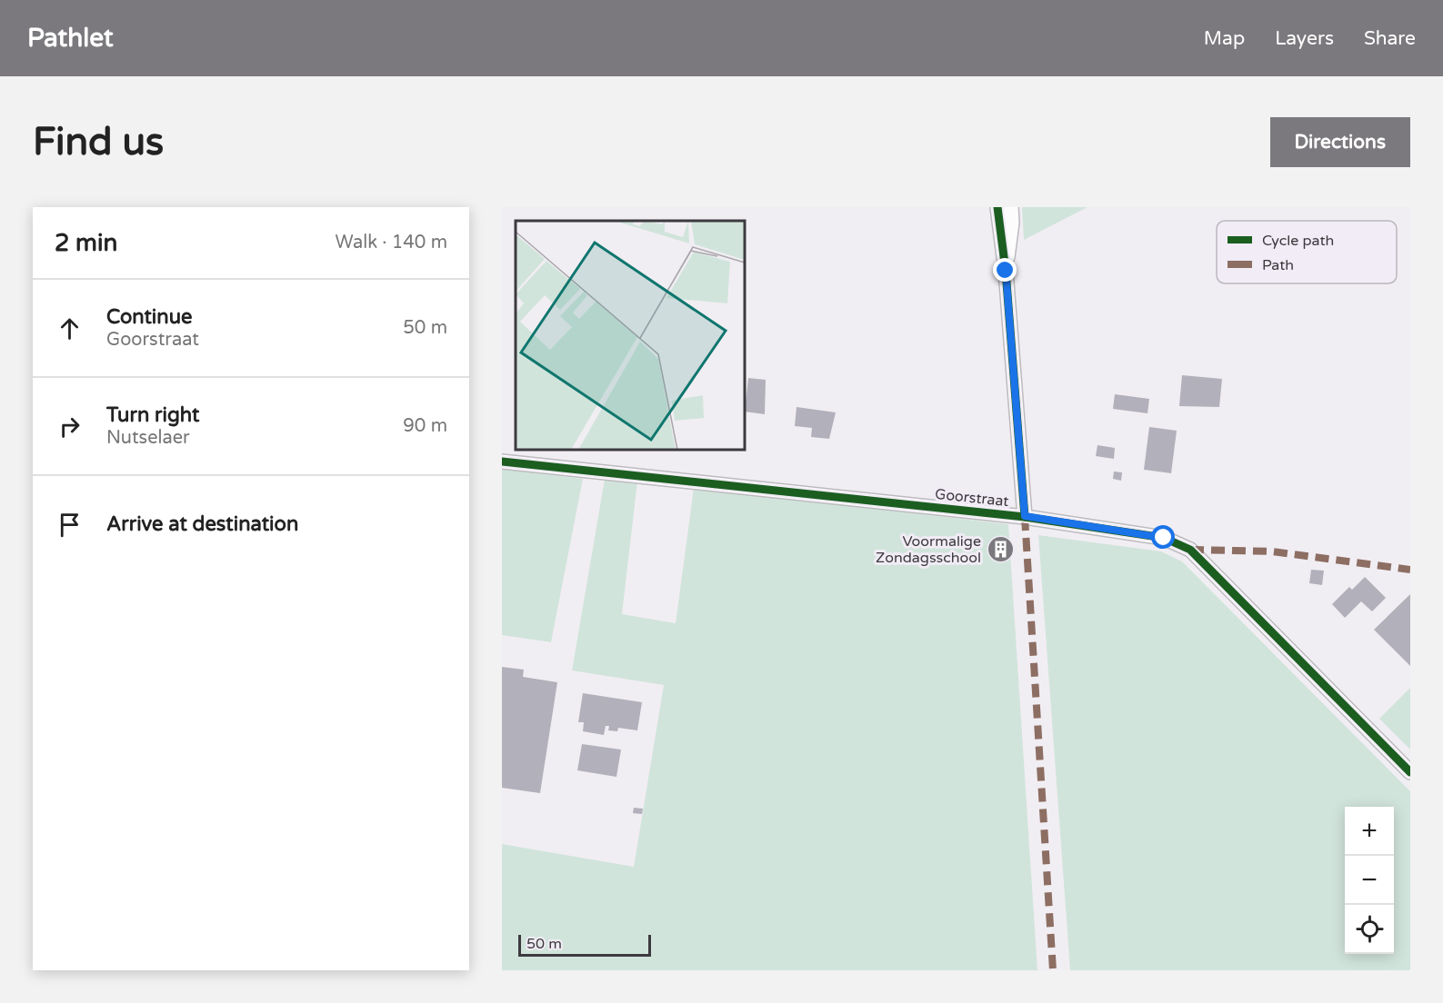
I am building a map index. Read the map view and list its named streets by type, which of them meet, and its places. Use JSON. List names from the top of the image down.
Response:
{
  "streets": {
    "street": ["Goorstraat"]
  },
  "places": {
    "building": ["Voormalige Zondagsschool"]
  },
  "legend": ["Cycle path", "Path"],
  "scale_bar": "50 m",
  "page": {
    "header": "Pathlet",
    "nav": ["Map", "Layers", "Share"],
    "buttons": "Directions",
    "title": "Find us",
    "heading": ["2 min", "Walk · 140 m"],
    "list": [
      ["Continue", "Goorstraat", "50 m"],
      ["Turn right", "Nutselaer", "90 m"],
      "Arrive at destination"
    ],
    "map_buttons": ["+", "−"],
    "scale": "50 m"
  }
}
